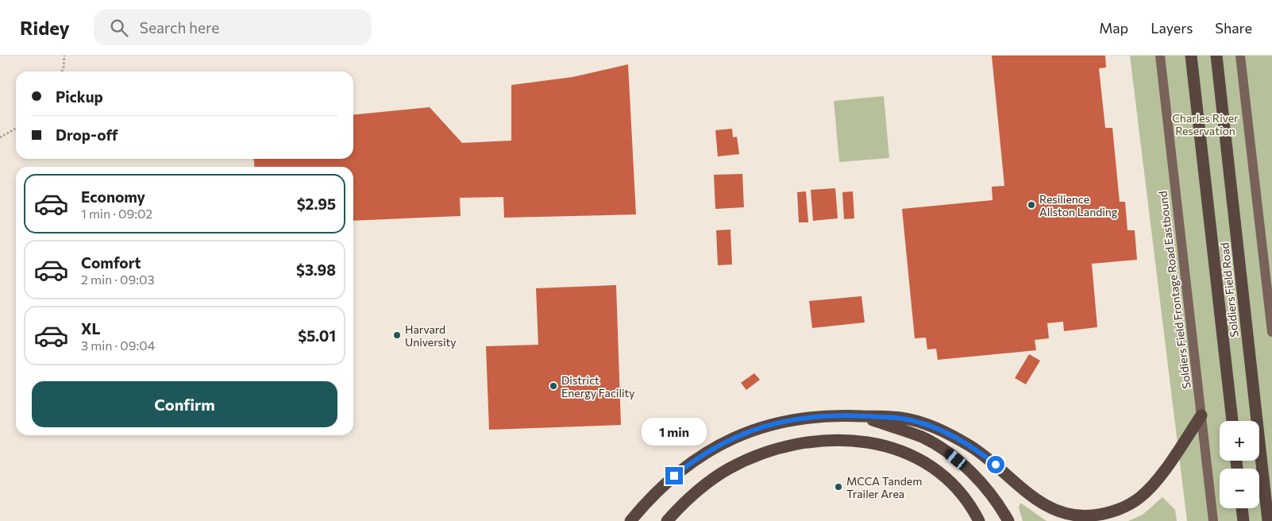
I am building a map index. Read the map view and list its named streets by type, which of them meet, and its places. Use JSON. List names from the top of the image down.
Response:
{
  "streets": {
    "highway": ["Soldiers Field Road"],
    "main road": ["Soldiers Field Frontage Road Eastbound"]
  },
  "parks": ["Charles River Reservation"],
  "places": [
    "Resilience Allston Landing",
    "Harvard University",
    "District Energy Facility",
    "MCCA Tandem Trailer Area"
  ],
  "page": {
    "header": "Ridey",
    "search": "Search here",
    "nav": ["Map", "Layers", "Share"],
    "banner": ["Pickup", "Drop-off"],
    "list": [
      {
        "name": "Economy",
        "note": "1 min · 09:02",
        "value": "$2.95"
      },
      {
        "name": "Comfort",
        "note": "2 min · 09:03",
        "value": "$3.98"
      },
      {
        "name": "XL",
        "note": "3 min · 09:04",
        "value": "$5.01"
      }
    ],
    "buttons": "Confirm",
    "bubble": "1 min",
    "map_buttons": ["+", "−"]
  }
}
